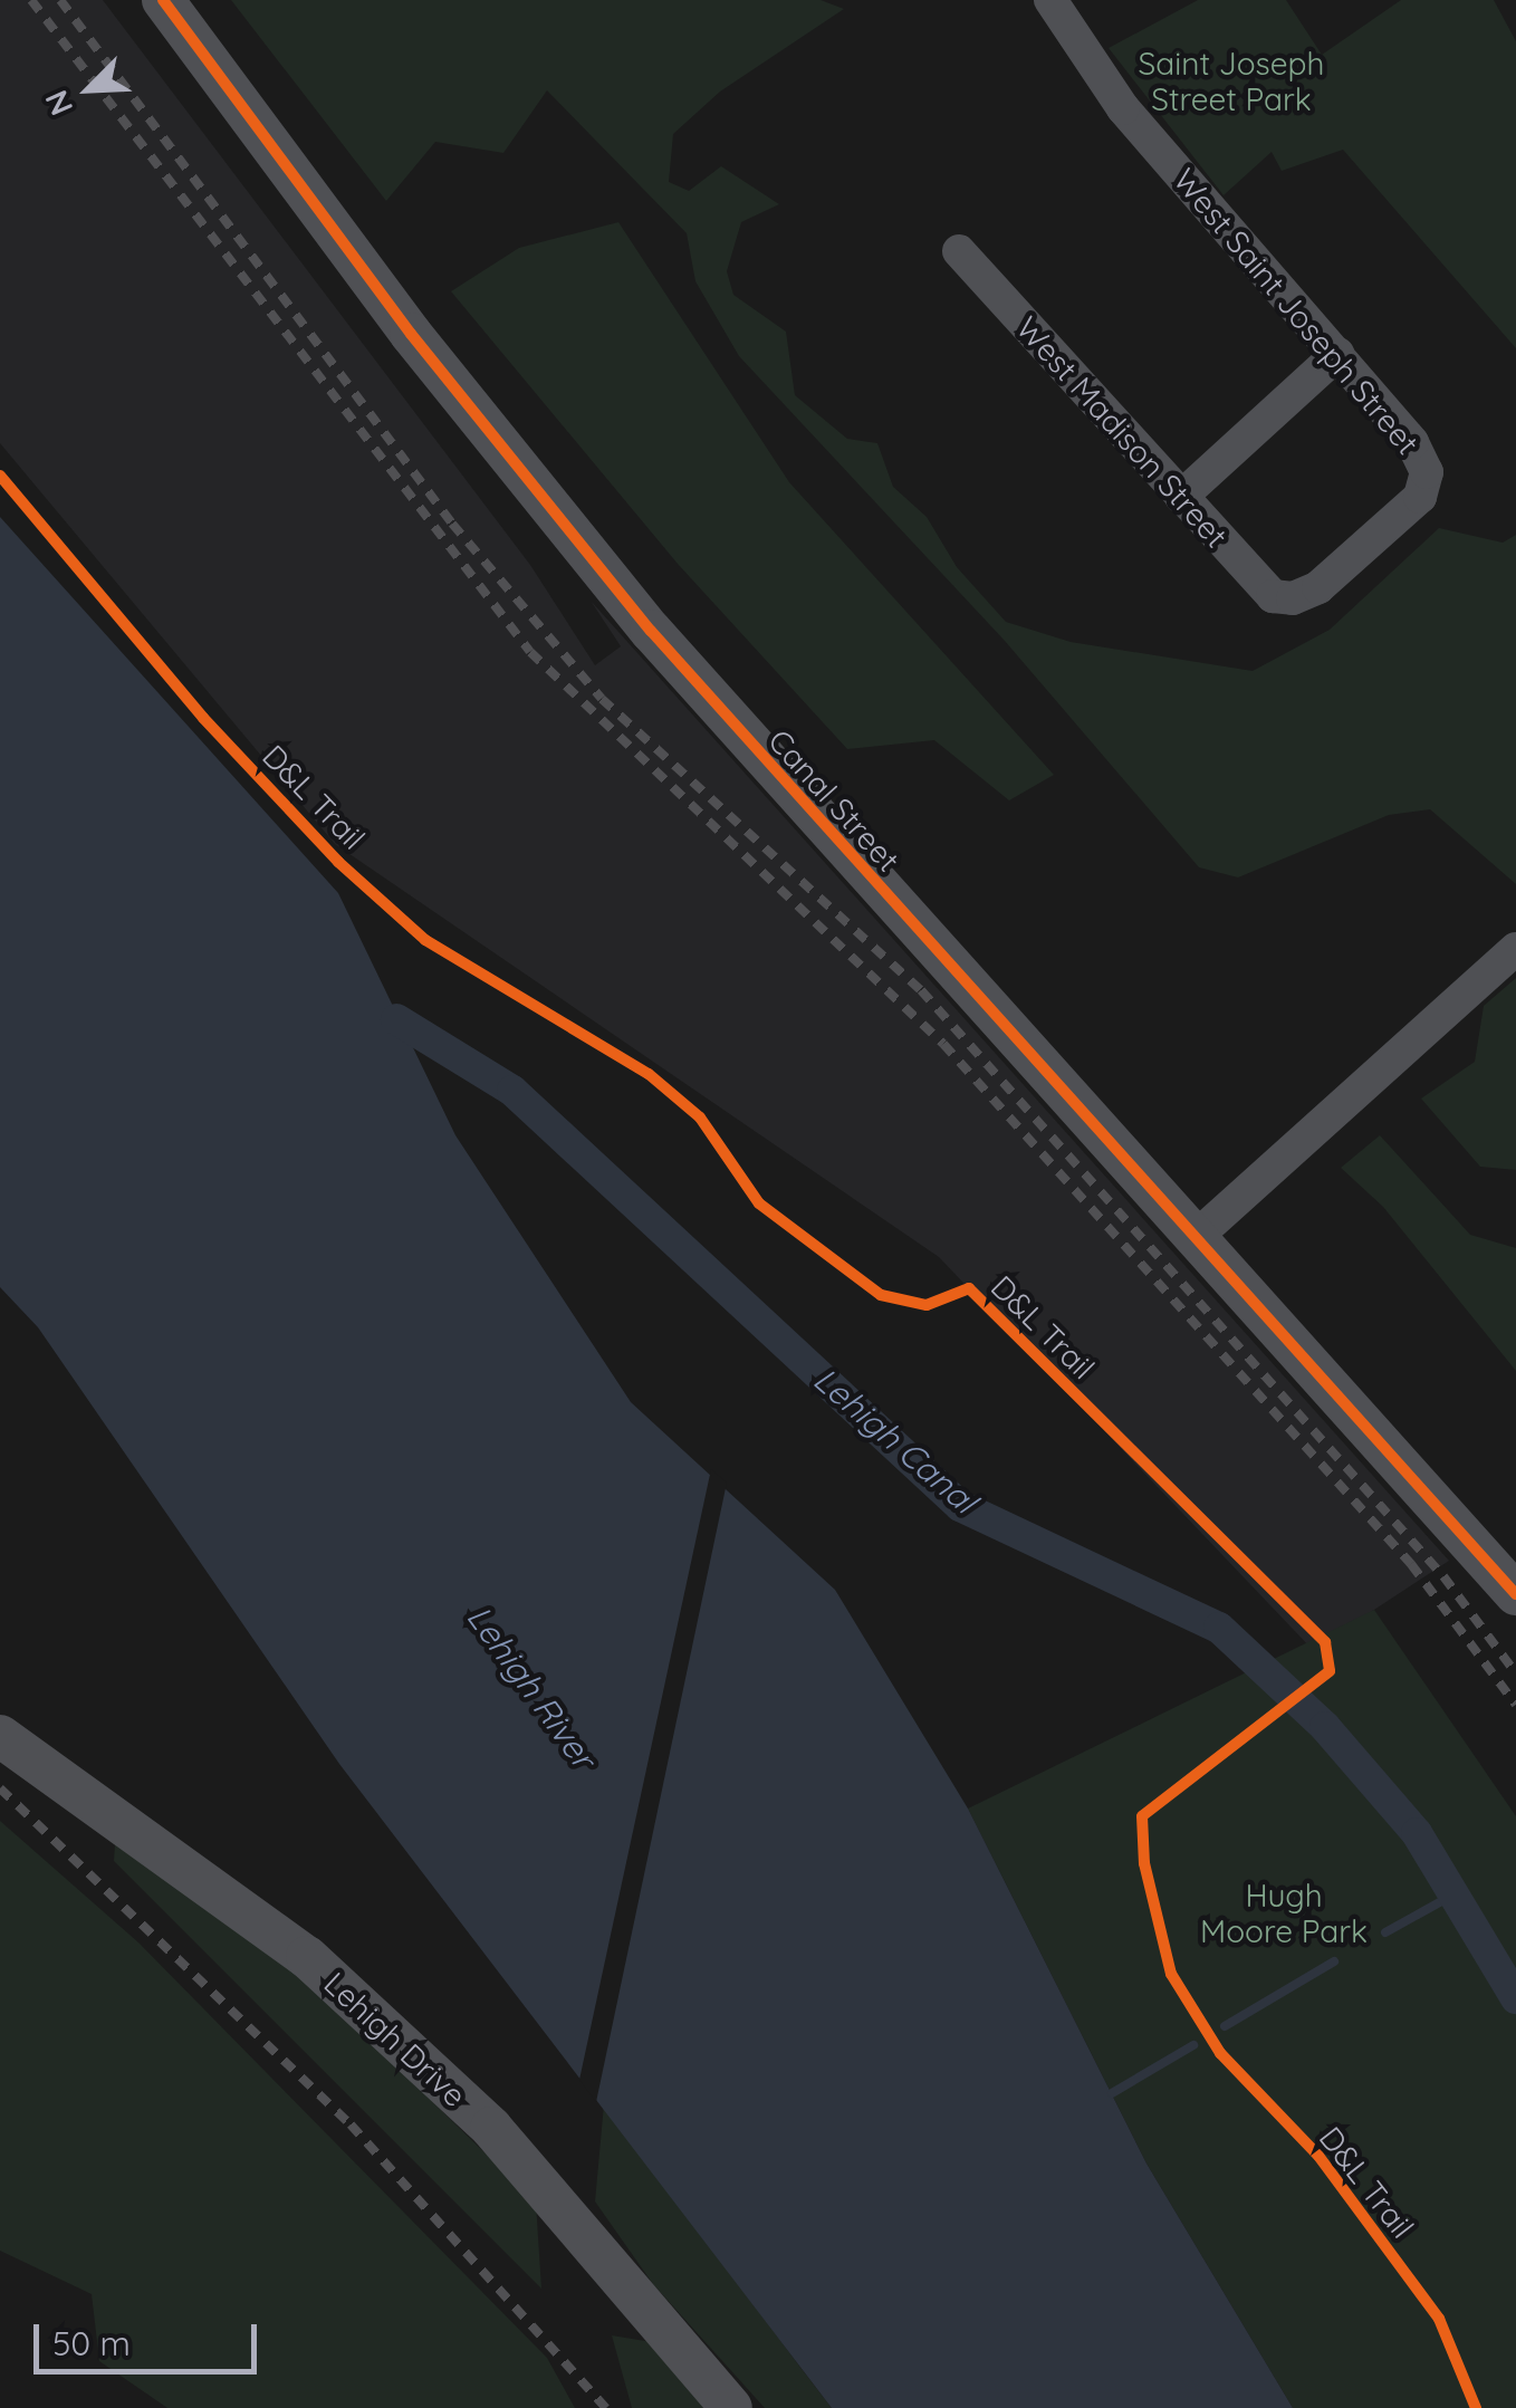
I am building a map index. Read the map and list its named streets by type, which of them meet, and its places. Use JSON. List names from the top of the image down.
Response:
{
  "streets": {
    "street": [
      "West Saint Joseph Street",
      "West Madison Street",
      "Canal Street",
      "Lehigh Drive"
    ],
    "cycle path": ["D&L Trail"]
  },
  "crossings": [
    ["West Saint Joseph Street", "West Madison Street"]
  ],
  "water": ["Lehigh Canal", "Lehigh River"],
  "parks": ["Saint Joseph Street Park", "Hugh Moore Park"],
  "scale_bar": "50 m",
  "north": "bottom left"
}
